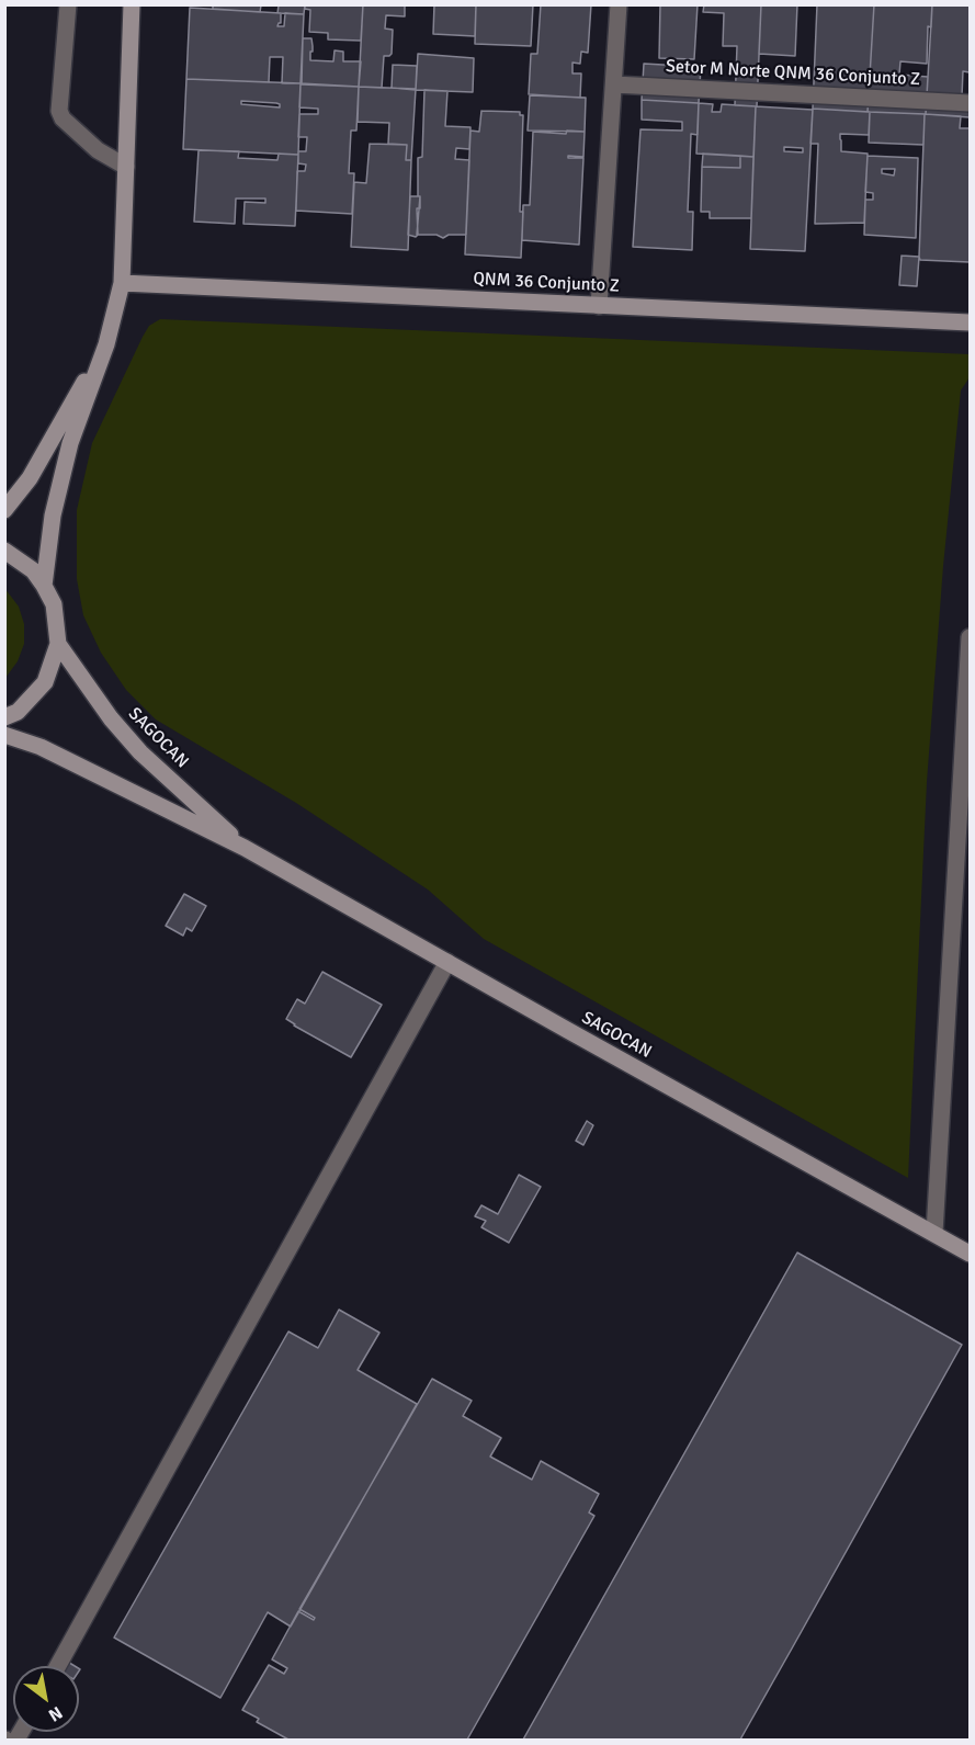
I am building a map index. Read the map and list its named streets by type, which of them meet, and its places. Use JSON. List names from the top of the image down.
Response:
{
  "streets": {
    "street": ["Setor M Norte QNM 36 Conjunto Z", "QNM 36 Conjunto Z", "SAGOCAN"]
  },
  "north": "bottom right"
}
